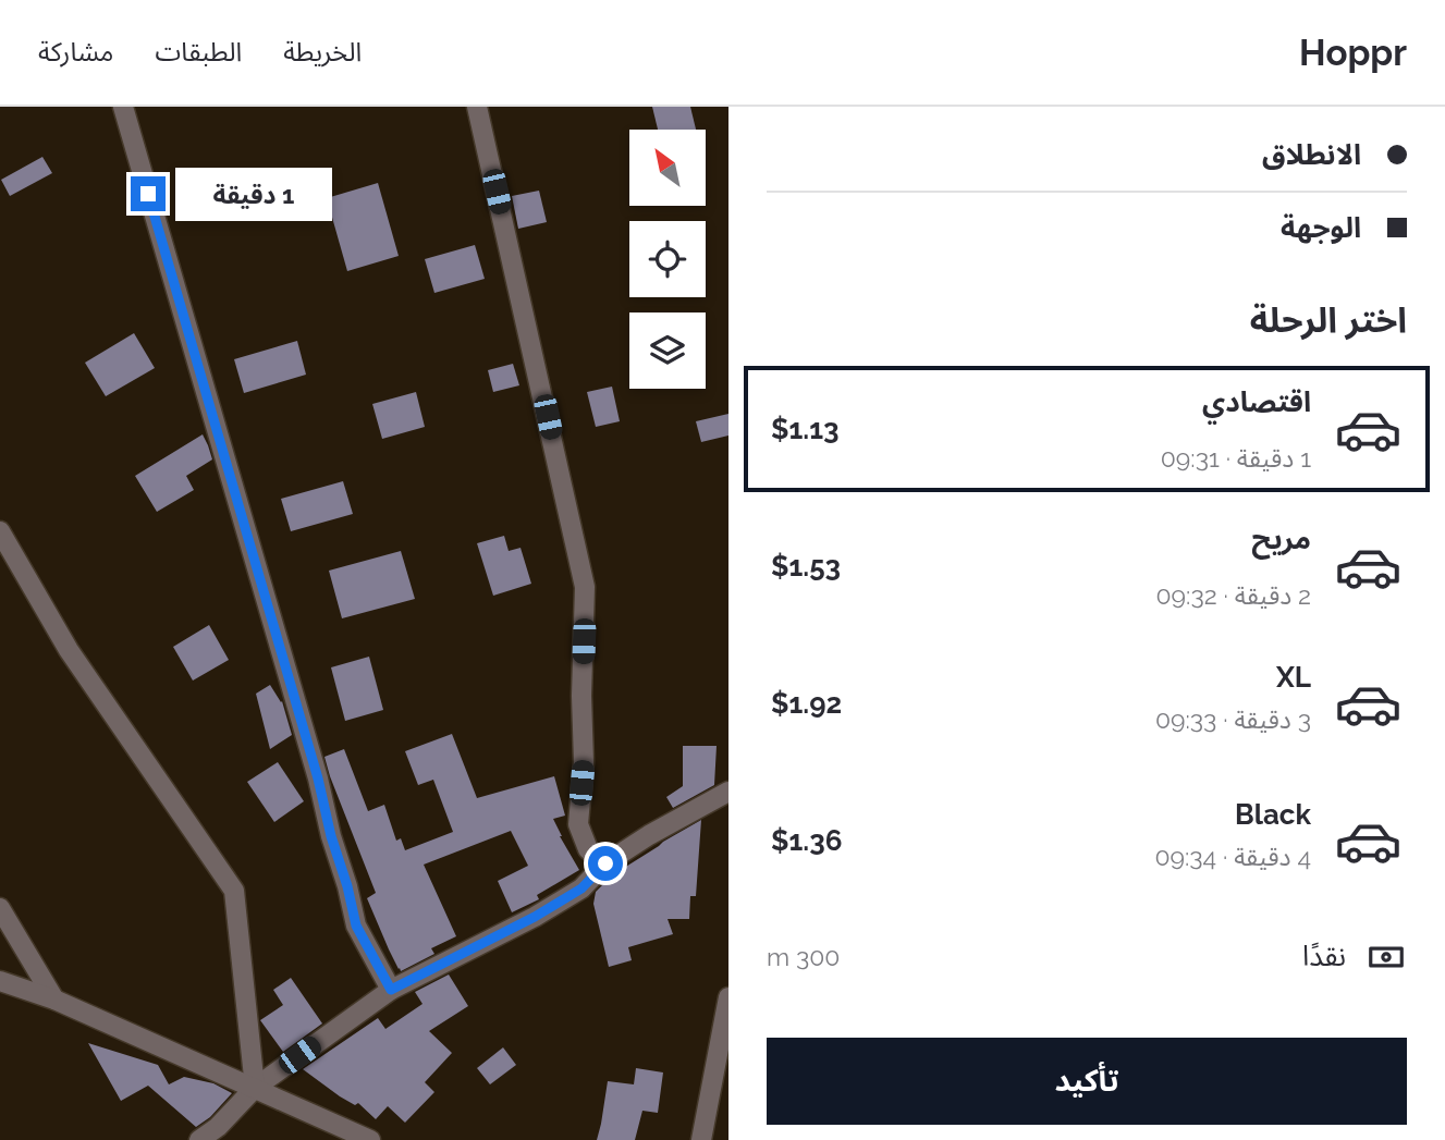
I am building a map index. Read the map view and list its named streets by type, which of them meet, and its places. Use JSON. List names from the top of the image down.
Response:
{
  "north": "top left",
  "page": {
    "header": "Hoppr",
    "nav": ["الخريطة", "الطبقات", "مشاركة"],
    "banner": ["الانطلاق", "الوجهة"],
    "bubble": "1 دقيقة",
    "heading": "اختر الرحلة",
    "list": [
      {
        "name": "اقتصادي",
        "note": "1 دقيقة · 09:31",
        "value": "$1.13"
      },
      {
        "name": "مريح",
        "note": "2 دقيقة · 09:32",
        "value": "$1.53"
      },
      {
        "name": "XL",
        "note": "3 دقيقة · 09:33",
        "value": "$1.92"
      },
      {
        "name": "Black",
        "note": "4 دقيقة · 09:34",
        "value": "$1.36"
      }
    ],
    "pay": ["نقدًا", "300 m"],
    "buttons": "تأكيد"
  }
}
